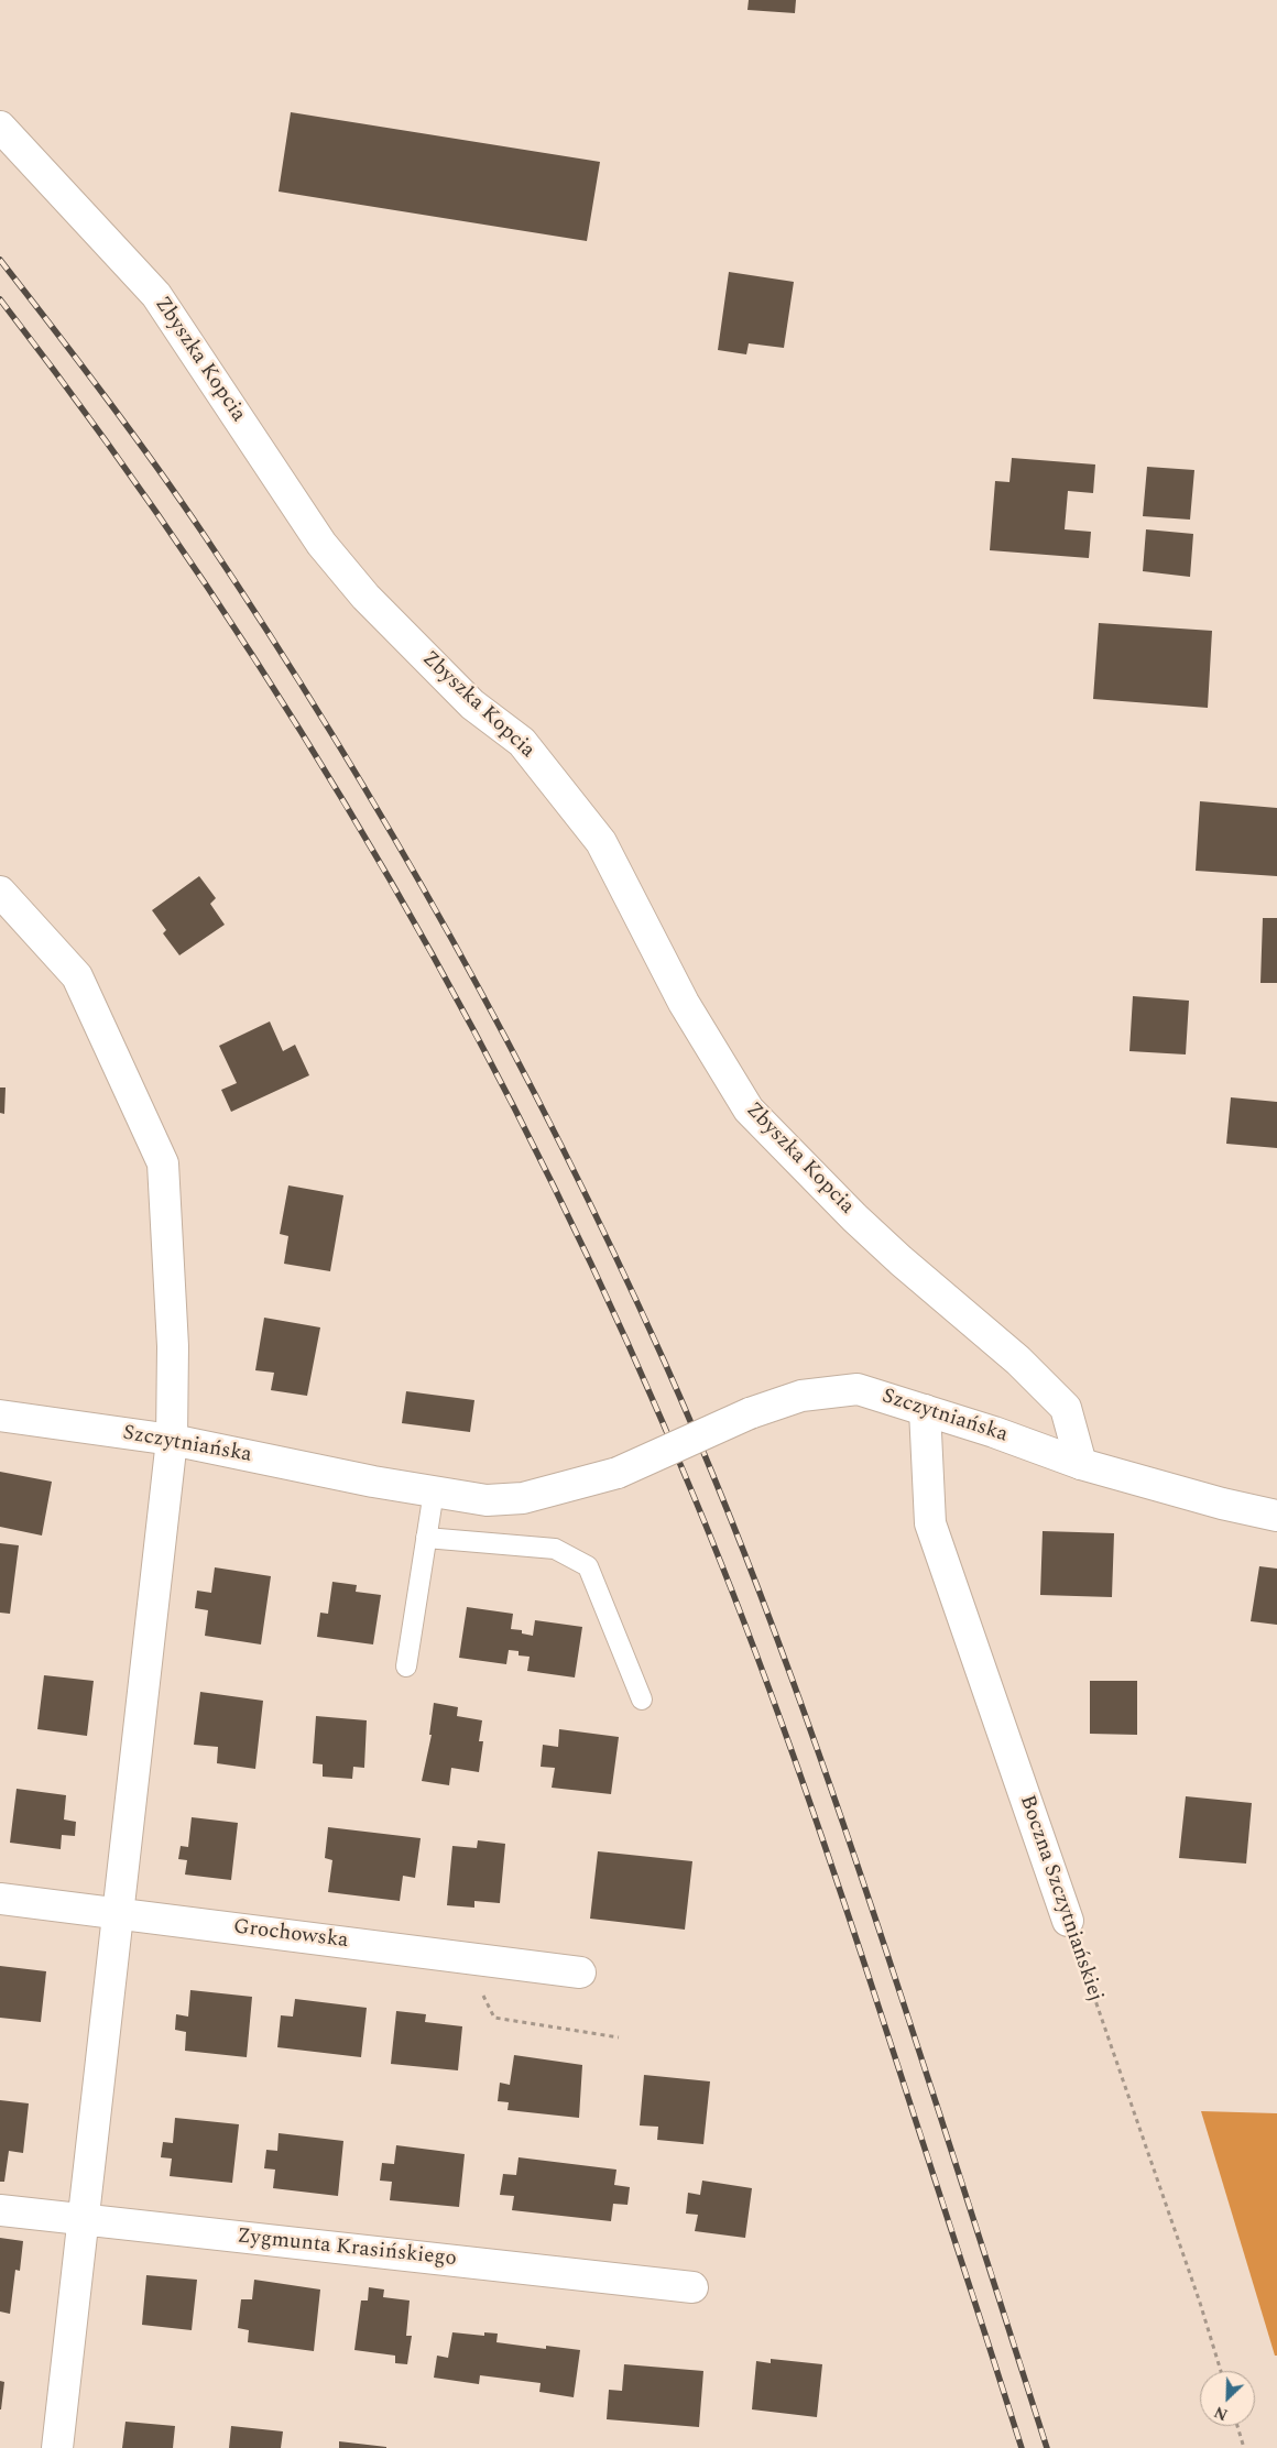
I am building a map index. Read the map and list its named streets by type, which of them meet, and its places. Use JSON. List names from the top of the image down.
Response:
{
  "streets": {
    "street": [
      "Zbyszka Kopcia",
      "Szczytniańska",
      "Boczna Szczytniańskiej",
      "Grochowska",
      "Zygmunta Krasińskiego"
    ]
  },
  "crossings": [
    ["Zbyszka Kopcia", "Szczytniańska"],
    ["Szczytniańska", "Boczna Szczytniańskiej"]
  ],
  "north": "bottom left"
}
